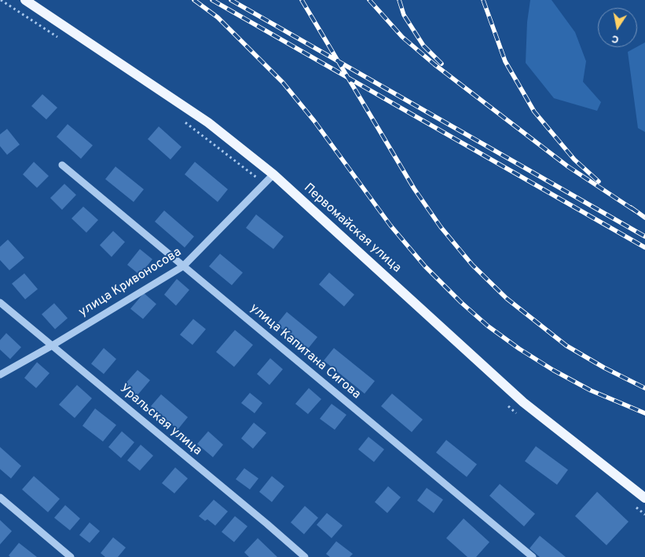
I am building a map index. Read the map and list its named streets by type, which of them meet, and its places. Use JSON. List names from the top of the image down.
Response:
{
  "streets": {
    "main road": ["Первомайская улица"],
    "street": ["улица Кривоносова", "улица Капитана Сигова", "Уральская улица"]
  },
  "crossings": [
    ["Первомайская улица", "улица Кривоносова"],
    ["улица Кривоносова", "улица Капитана Сигова"],
    ["улица Кривоносова", "Уральская улица"]
  ],
  "north": "bottom"
}
